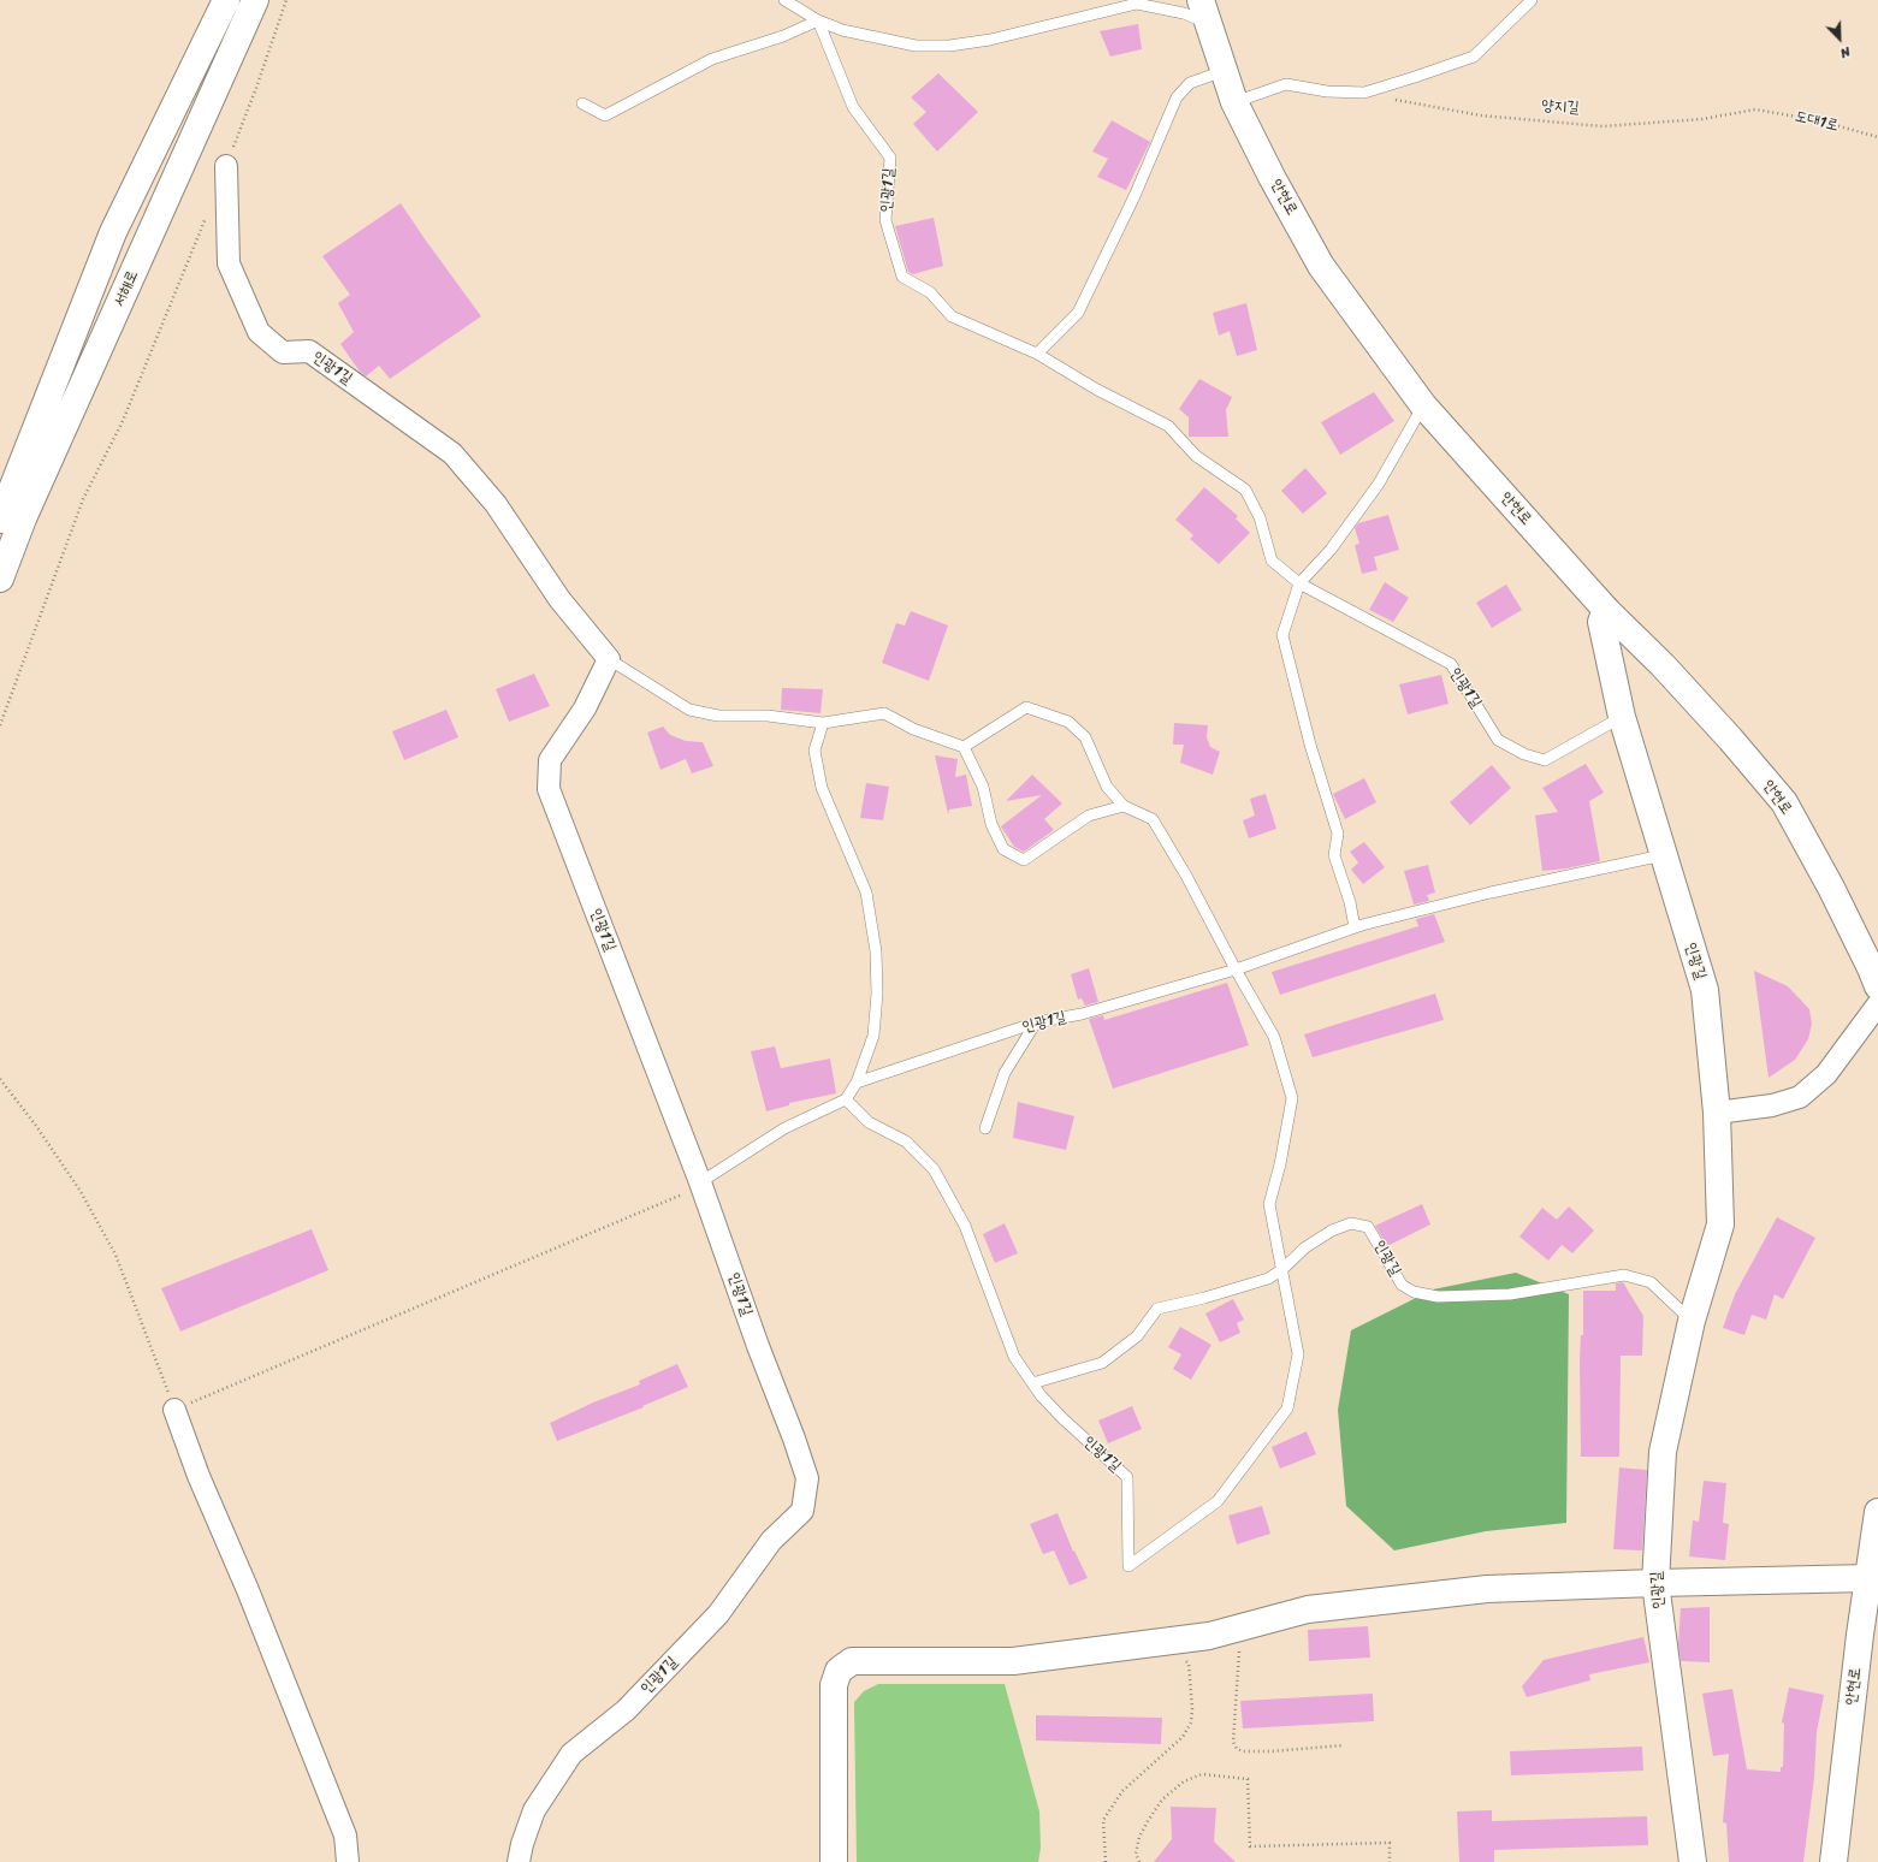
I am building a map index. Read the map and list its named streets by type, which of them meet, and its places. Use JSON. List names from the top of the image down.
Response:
{
  "streets": {
    "main road": ["안현로", "서해로", "인광길"],
    "street": ["인광1길"],
    "path": ["양지길", "도대1로"]
  },
  "crossings": [
    ["양지길", "도대1로"],
    ["인광1길", "인광길"],
    ["안현로", "인광길"]
  ],
  "north": "bottom right"
}
